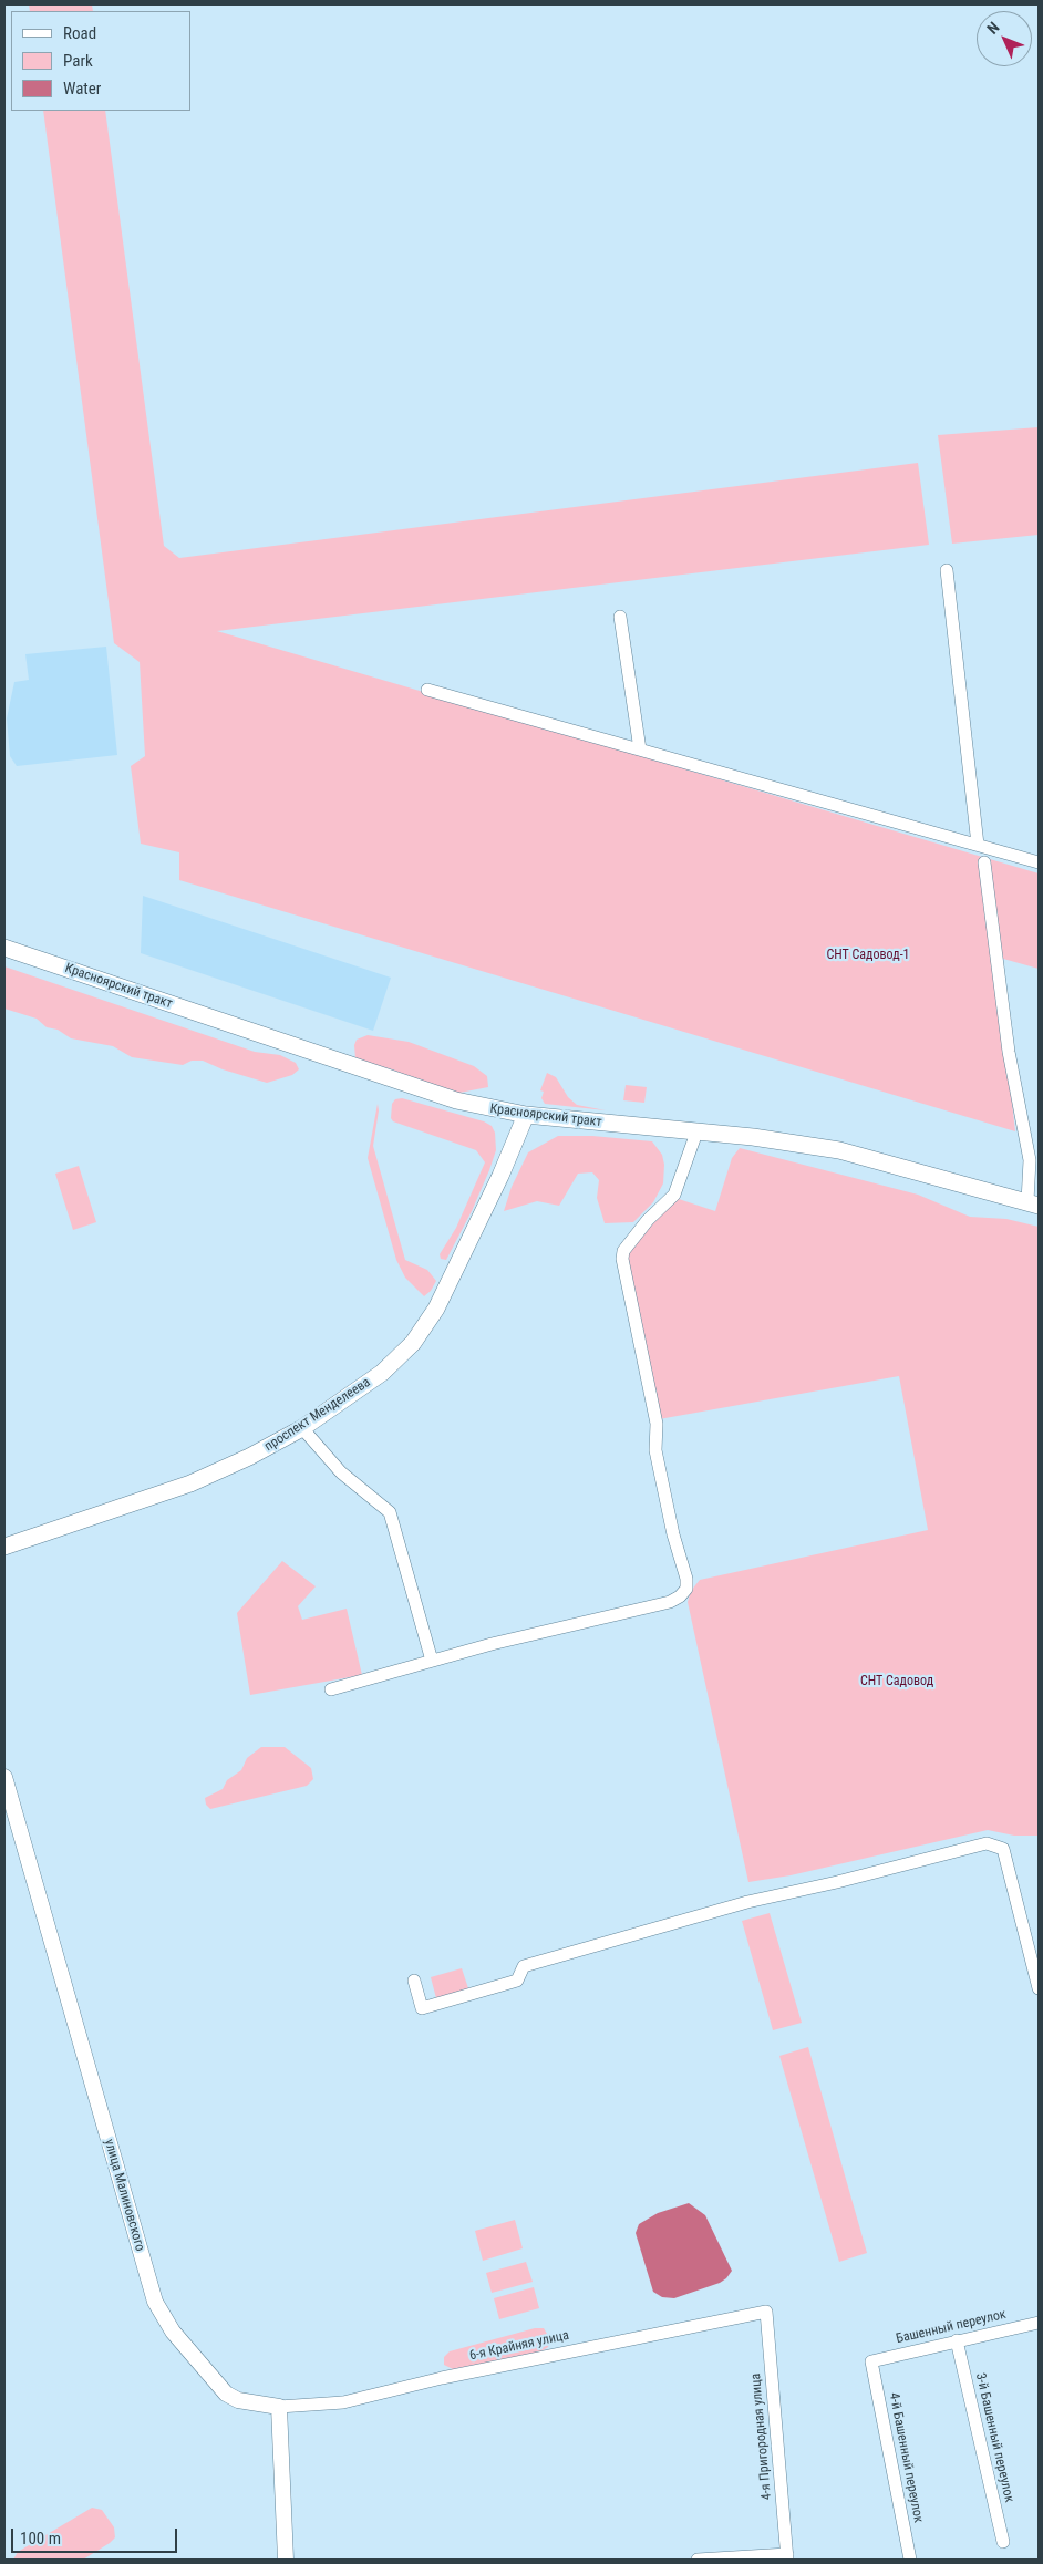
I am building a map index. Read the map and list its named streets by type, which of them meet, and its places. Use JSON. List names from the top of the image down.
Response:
{
  "streets": {
    "main road": ["Красноярский тракт", "проспект Менделеева"],
    "street": [
      "улица Малиновского",
      "Башенный переулок",
      "6-я Крайняя улица",
      "4-я Пригородная улица",
      "3-й Башенный переулок",
      "4-й Башенный переулок"
    ]
  },
  "crossings": [
    ["Красноярский тракт", "проспект Менделеева"],
    ["улица Малиновского", "6-я Крайняя улица"],
    ["Башенный переулок", "3-й Башенный переулок"],
    ["Башенный переулок", "4-й Башенный переулок"],
    ["6-я Крайняя улица", "4-я Пригородная улица"]
  ],
  "parks": ["СНТ Садовод-1", "СНТ Садовод"],
  "legend": ["Road", "Park", "Water"],
  "scale_bar": "100 m",
  "north": "top left"
}
